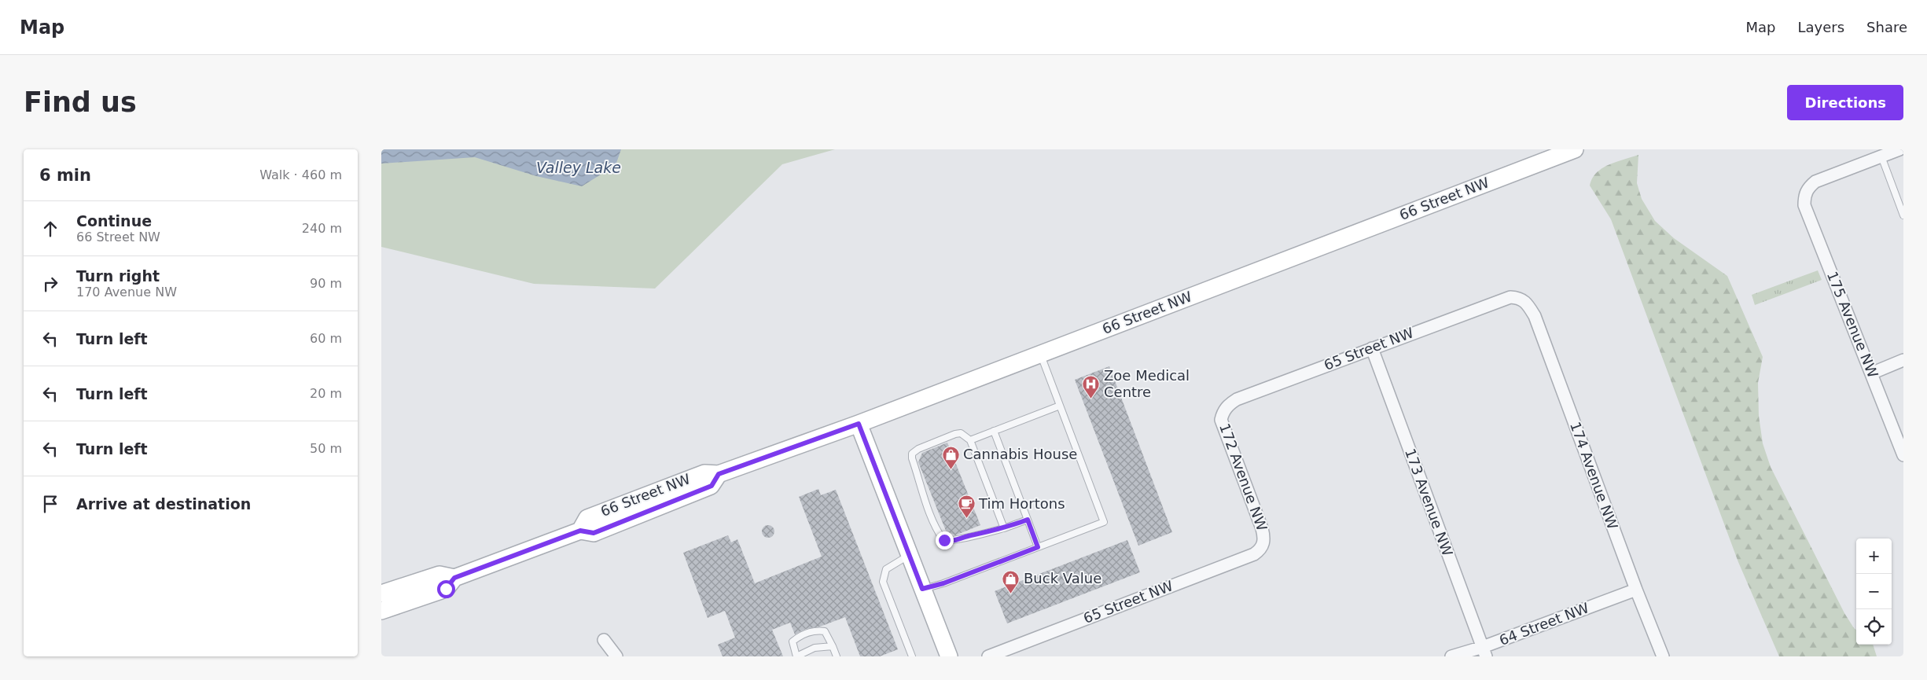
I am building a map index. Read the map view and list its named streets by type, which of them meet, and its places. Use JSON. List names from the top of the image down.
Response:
{
  "streets": {
    "main road": ["66 Street NW"],
    "street": [
      "175 Avenue NW",
      "65 Street NW",
      "174 Avenue NW",
      "172 Avenue NW",
      "173 Avenue NW",
      "64 Street NW"
    ]
  },
  "crossings": [
    ["65 Street NW", "174 Avenue NW"],
    ["65 Street NW", "172 Avenue NW"],
    ["65 Street NW", "173 Avenue NW"],
    ["174 Avenue NW", "64 Street NW"],
    ["173 Avenue NW", "64 Street NW"]
  ],
  "water": ["Valley Lake"],
  "places": {
    "hospital": ["Zoe Medical Centre"],
    "shop": ["Cannabis House", "Buck Value"],
    "cafe": ["Tim Hortons"]
  },
  "page": {
    "header": "Map",
    "nav": ["Map", "Layers", "Share"],
    "buttons": "Directions",
    "title": "Find us",
    "heading": ["6 min", "Walk · 460 m"],
    "list": [
      ["Continue", "66 Street NW", "240 m"],
      ["Turn right", "170 Avenue NW", "90 m"],
      ["Turn left", "60 m"],
      ["Turn left", "20 m"],
      ["Turn left", "50 m"],
      "Arrive at destination"
    ],
    "map_buttons": ["+", "−"]
  }
}
